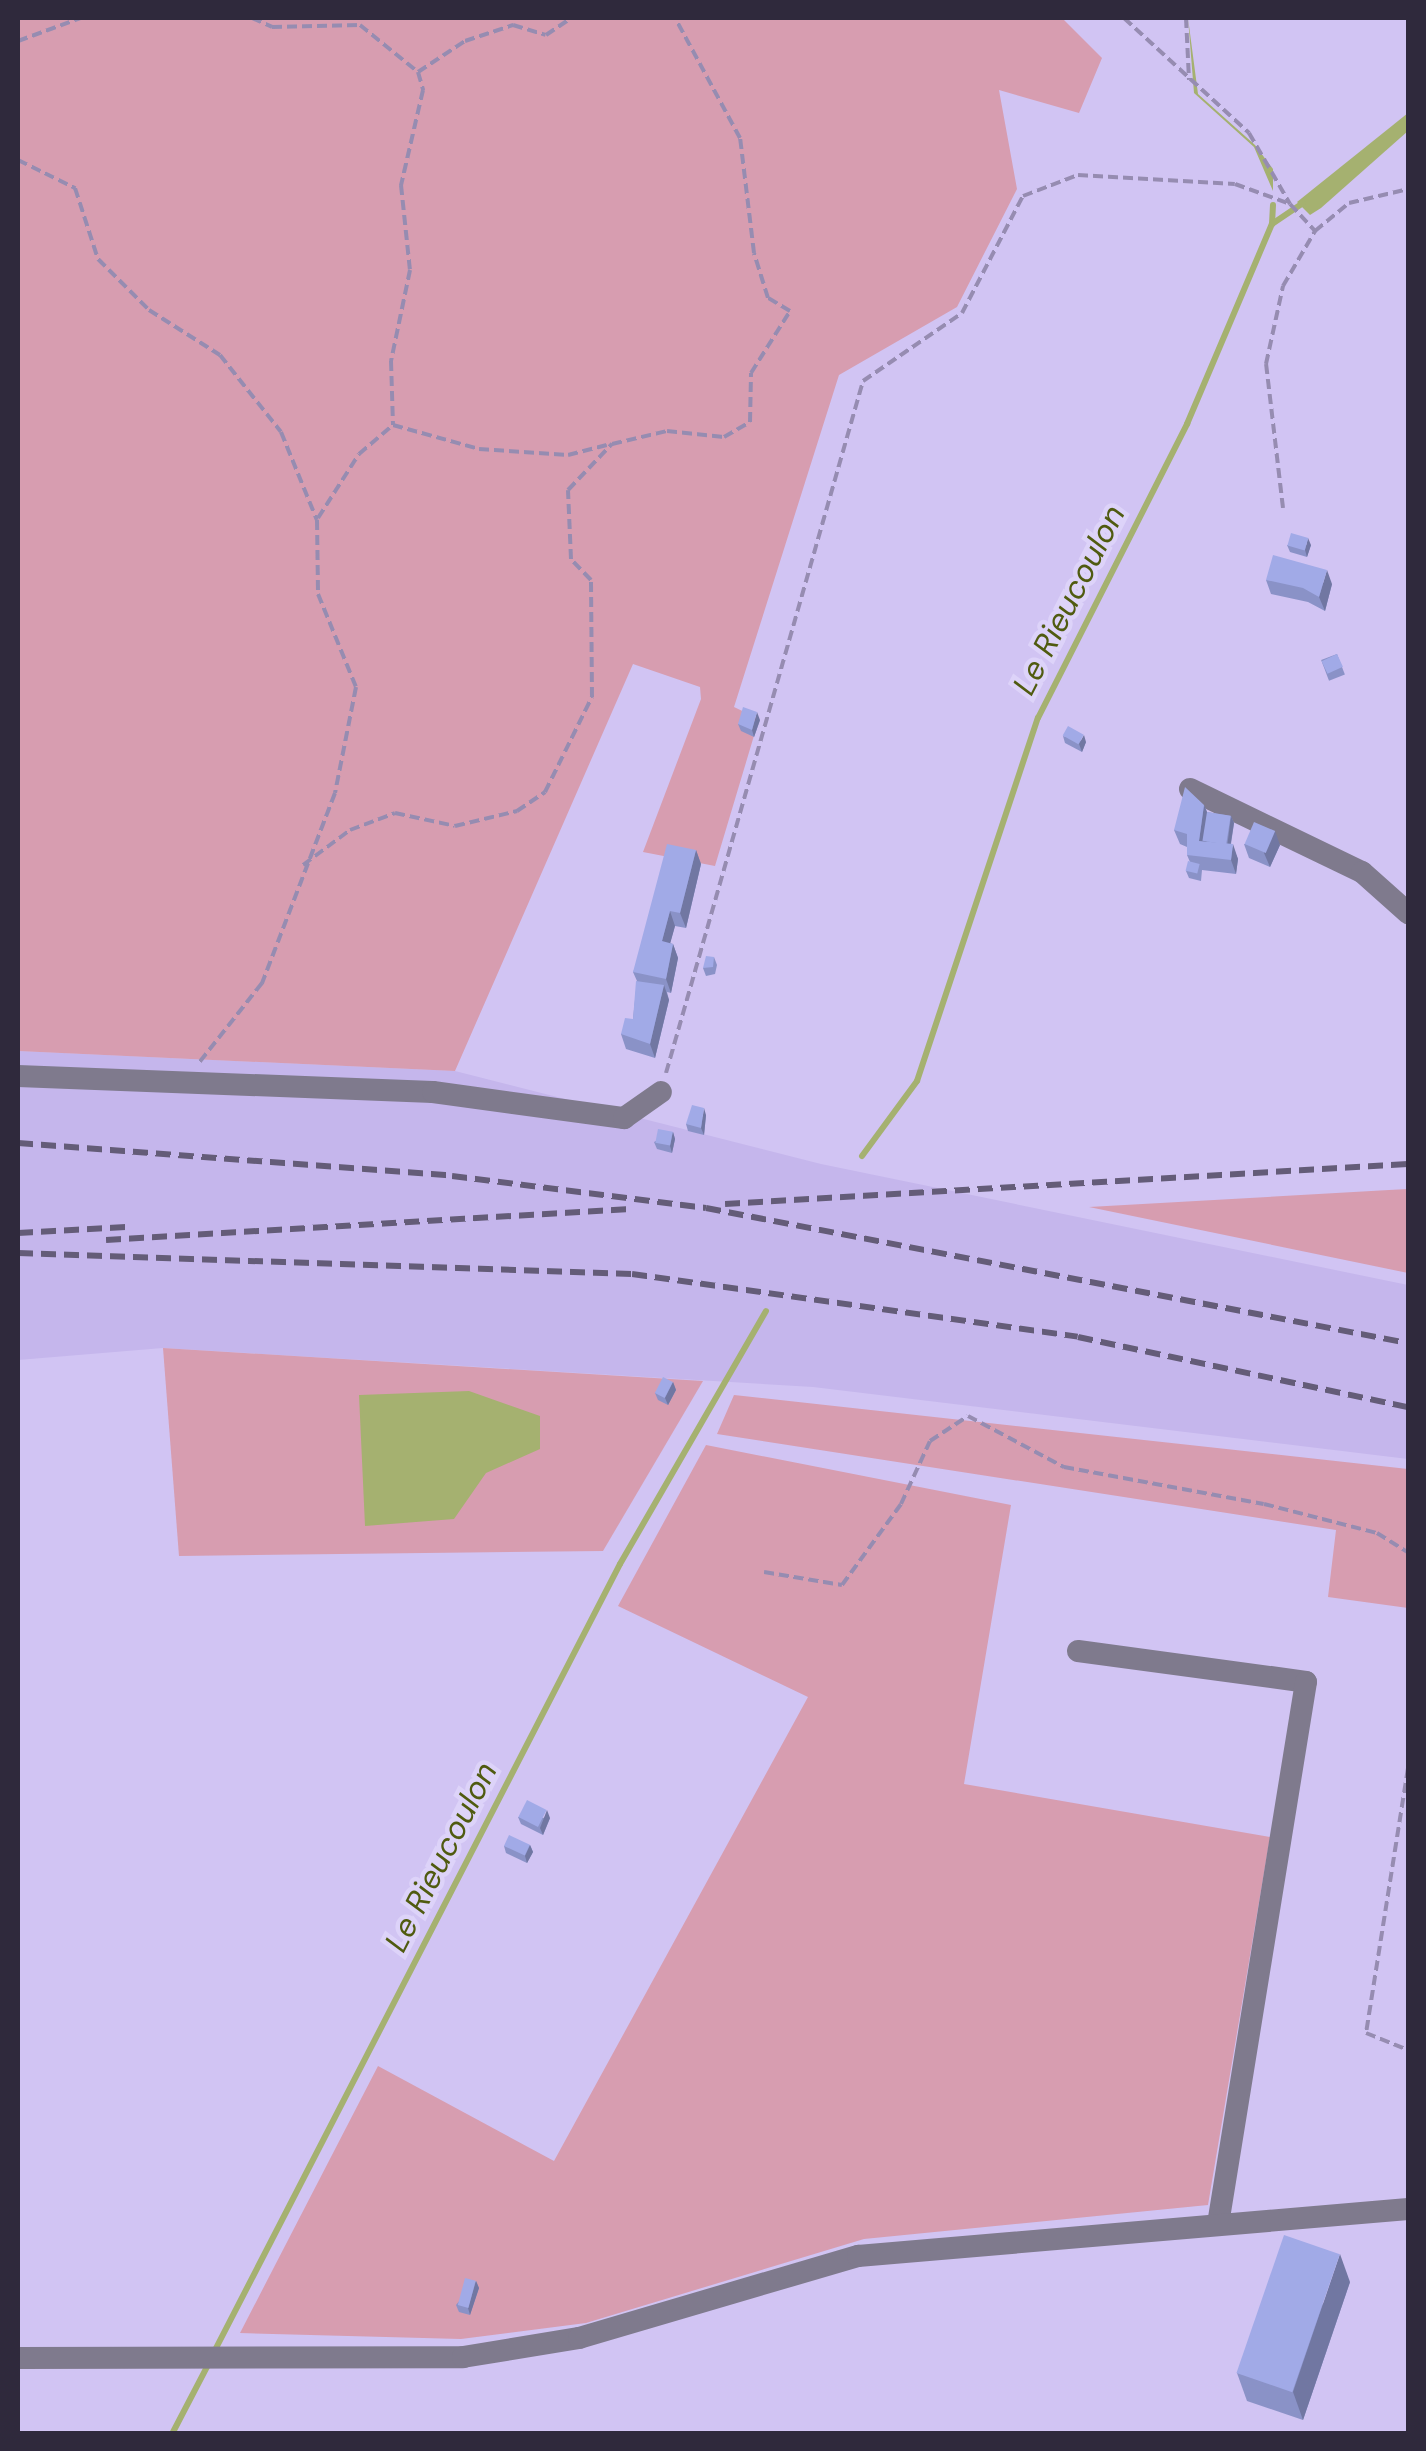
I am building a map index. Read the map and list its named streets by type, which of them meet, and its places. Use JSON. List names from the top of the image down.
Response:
{
  "water": ["Le Rieucoulon"]
}
